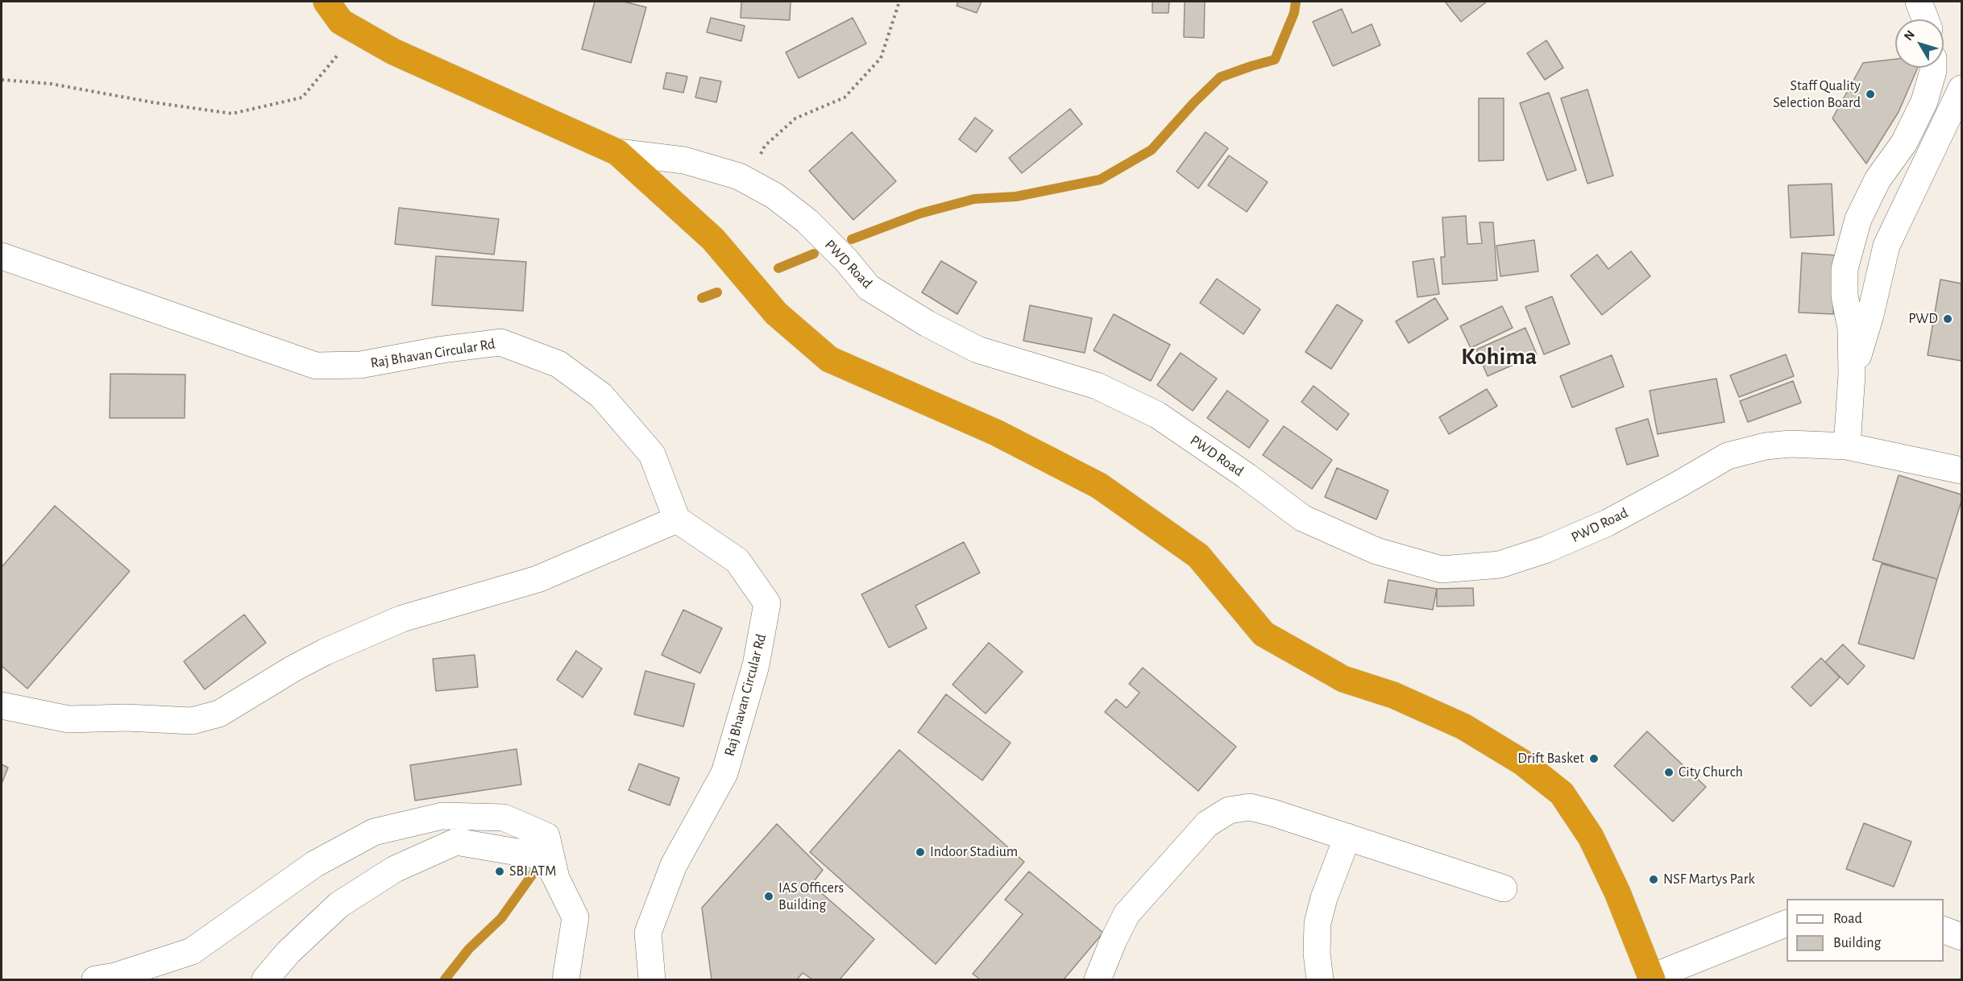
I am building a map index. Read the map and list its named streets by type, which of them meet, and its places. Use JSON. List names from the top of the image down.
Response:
{
  "streets": {
    "street": ["PWD Road", "Raj Bhavan Circular Rd"]
  },
  "districts": ["Kohima"],
  "places": [
    "Staff Quality Selection Board",
    "PWD",
    "Drift Basket",
    "City Church",
    "Indoor Stadium",
    "SBI ATM",
    "NSF Martys Park",
    "IAS Officers Building"
  ],
  "legend": ["Road", "Building"],
  "north": "top left"
}
